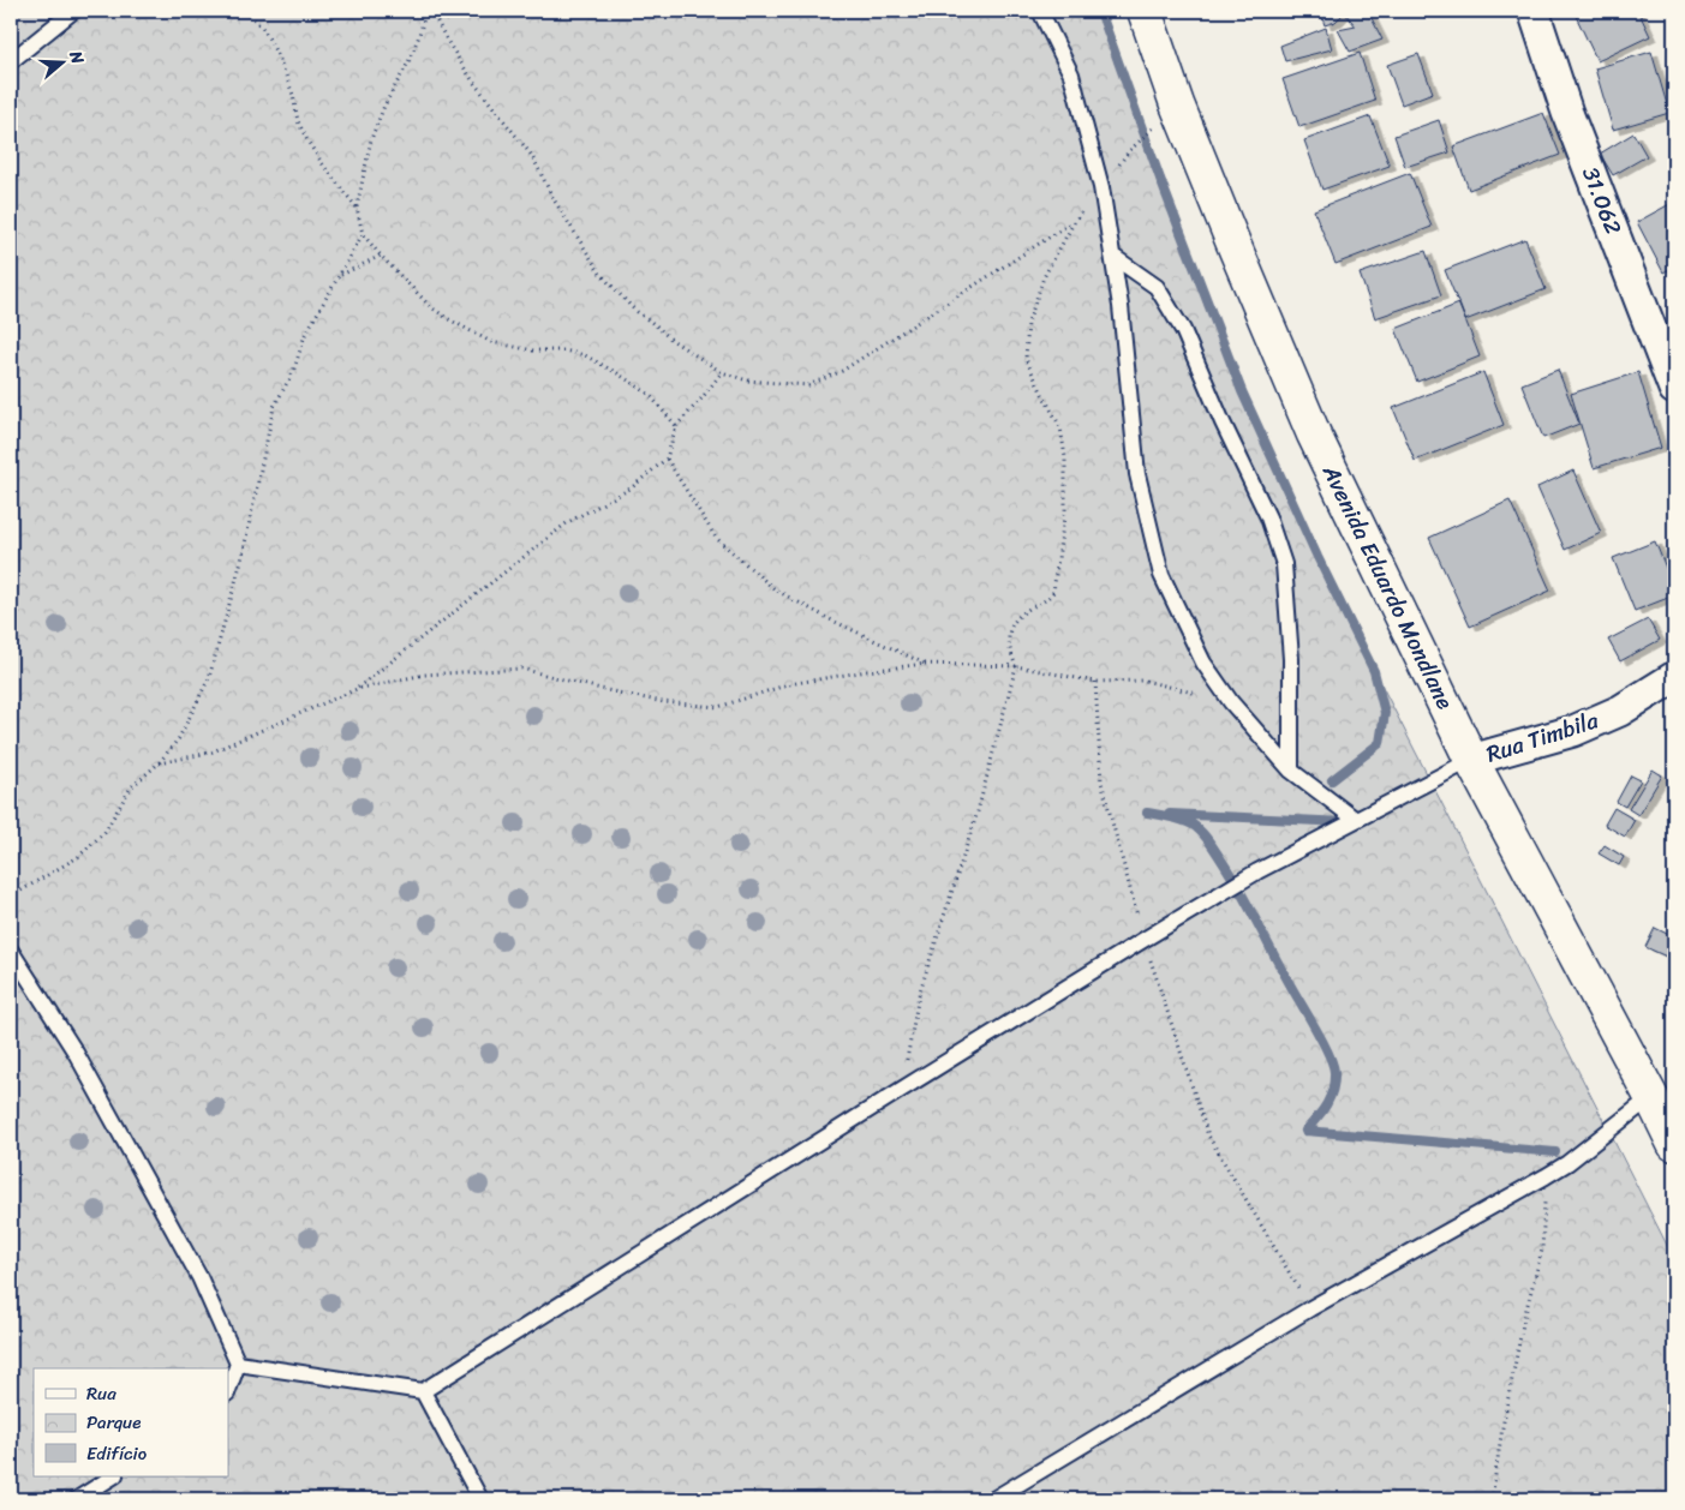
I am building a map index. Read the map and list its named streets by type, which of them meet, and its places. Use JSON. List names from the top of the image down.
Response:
{
  "streets": {
    "main road": ["Avenida Eduardo Mondlane"],
    "street": ["31.062", "Rua Timbila"]
  },
  "crossings": [
    ["Avenida Eduardo Mondlane", "Rua Timbila"]
  ],
  "legend": ["Rua", "Parque", "Edifício"],
  "north": "right"
}
